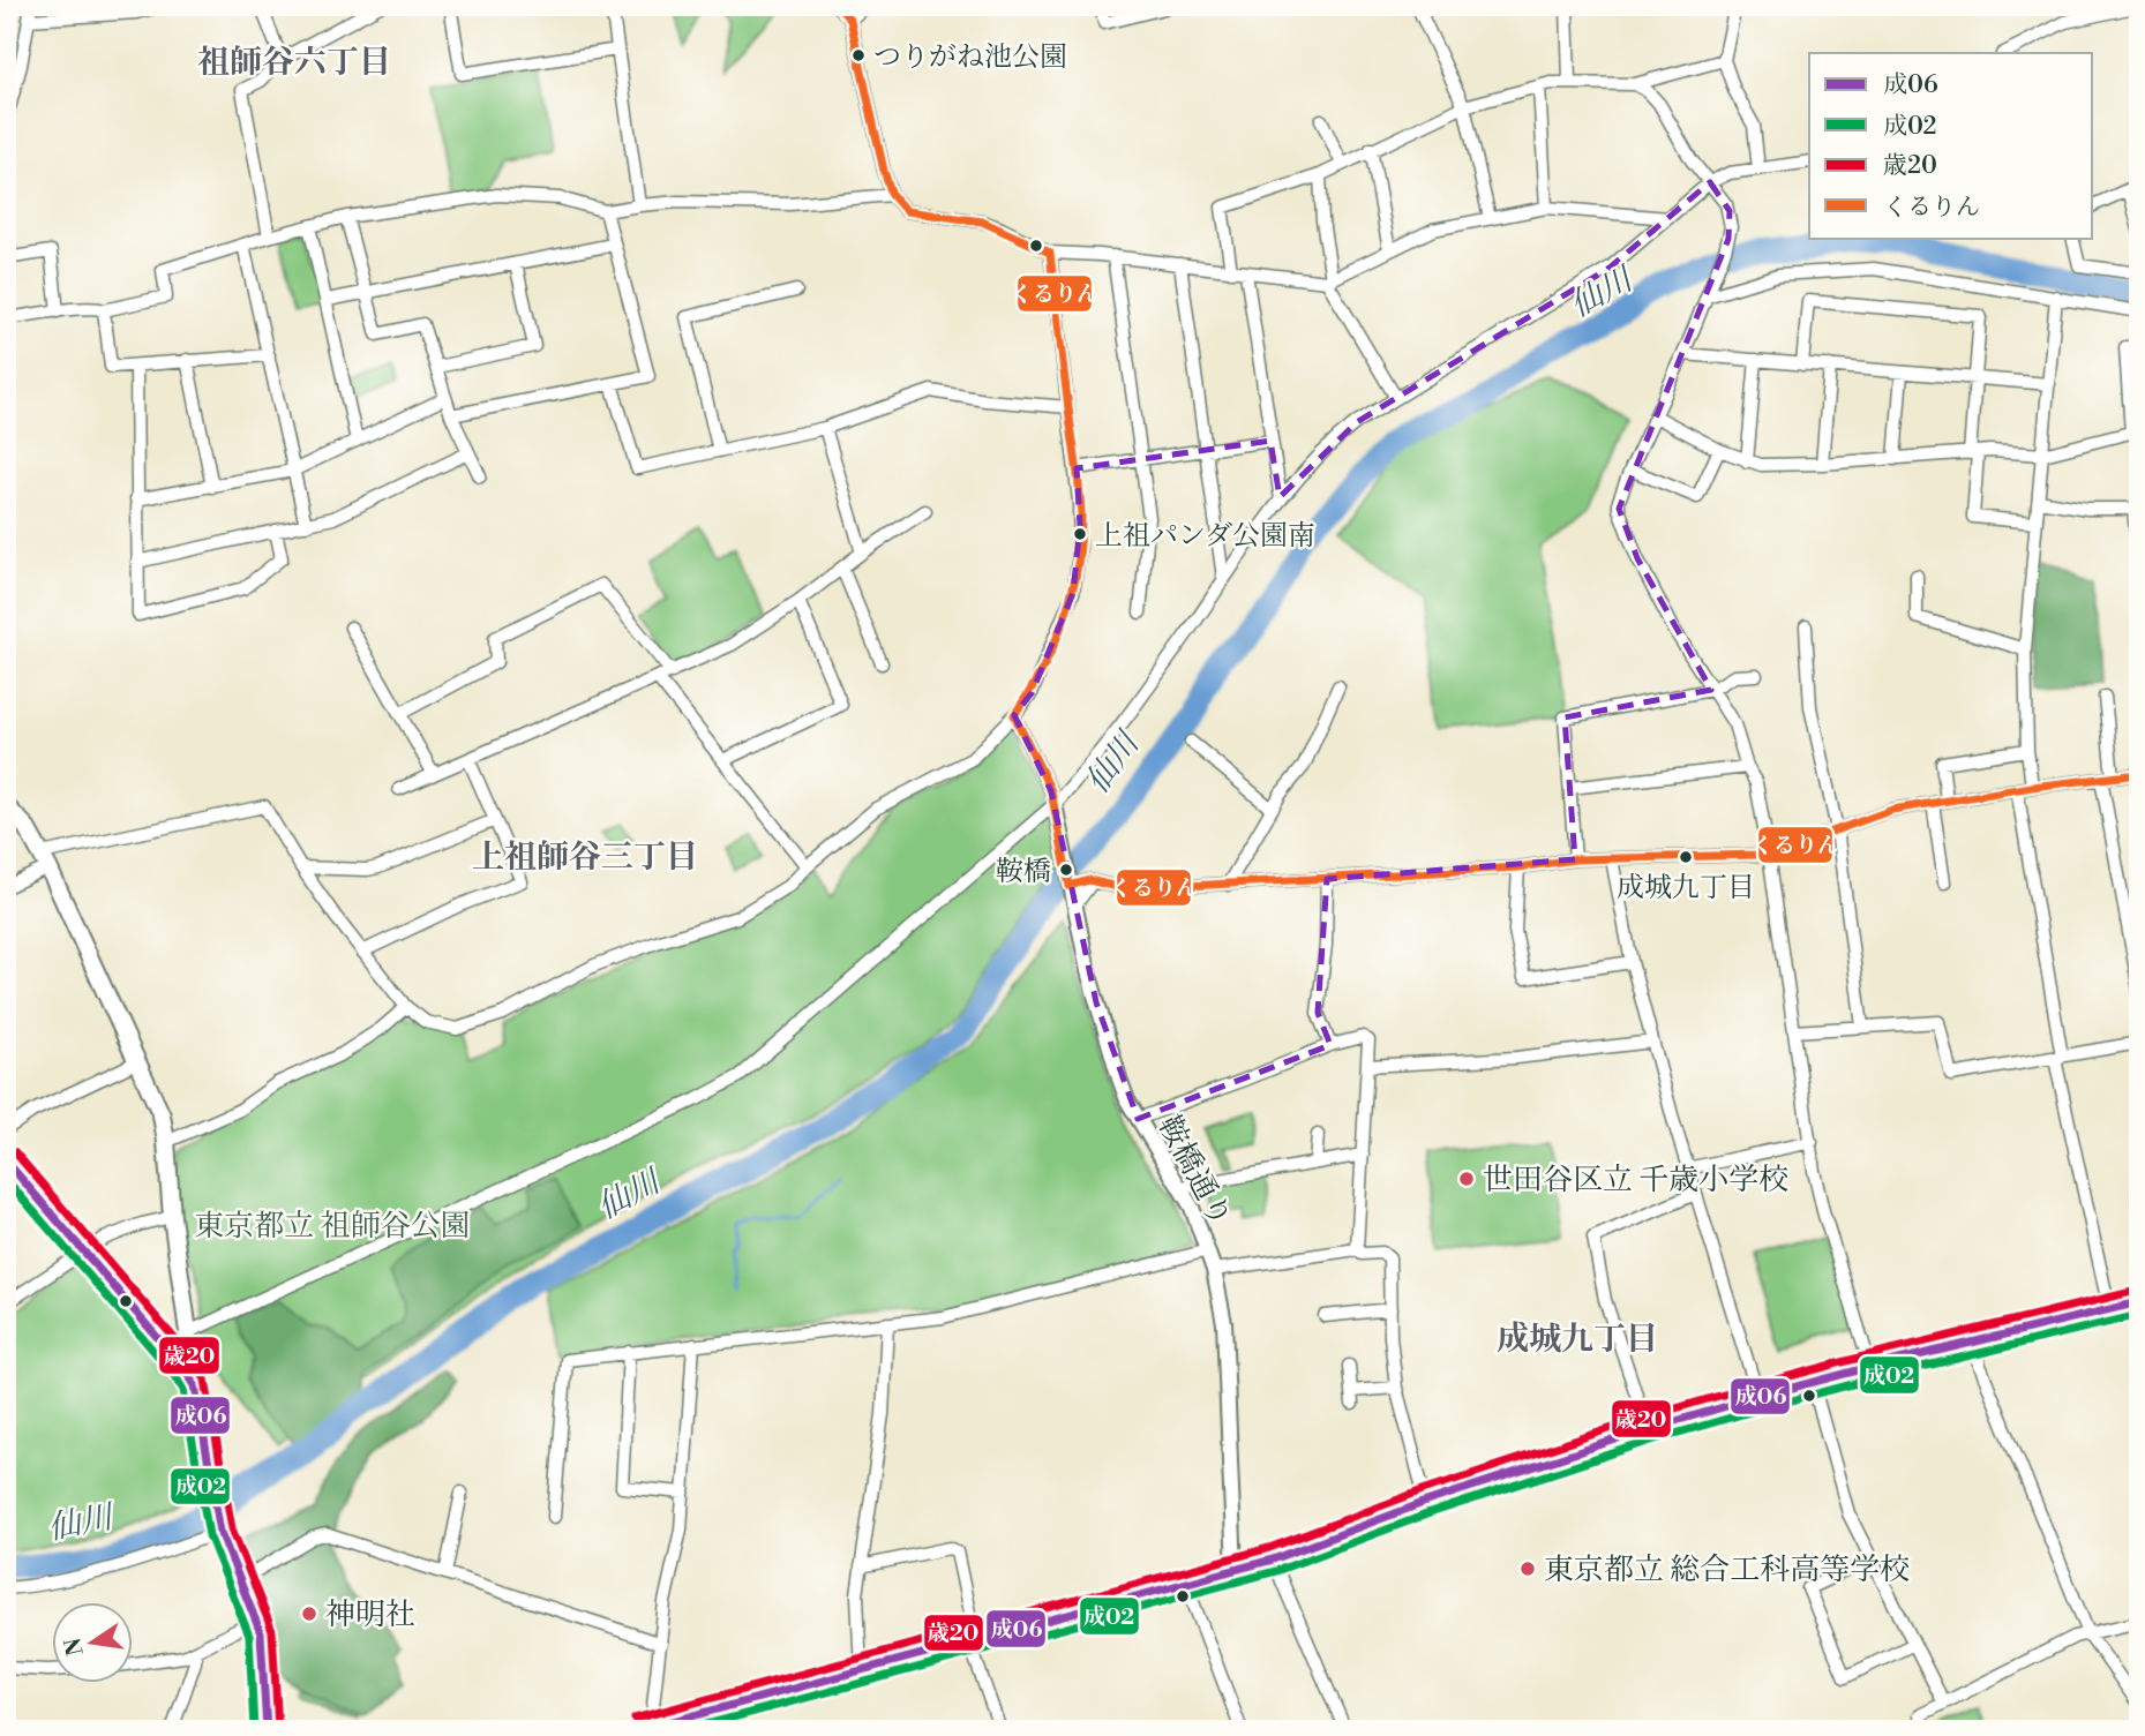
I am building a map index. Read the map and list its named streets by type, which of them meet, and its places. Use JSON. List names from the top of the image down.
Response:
{
  "streets": {
    "street": ["鞍橋通り"]
  },
  "districts": ["祖師谷六丁目", "上祖師谷三丁目", "成城九丁目"],
  "water": ["仙川"],
  "parks": ["東京都立 祖師谷公園"],
  "places": [
    "つりがね池公園",
    "上祖パンダ公園南",
    "成城九丁目",
    "鞍橋",
    "世田谷区立 千歳小学校",
    "東京都立 総合工科高等学校",
    "神明社"
  ],
  "lines": [
    "transit line くるりん",
    "transit line 歳20",
    "transit line 成06",
    "transit line 成02"
  ],
  "legend": [
    "成06",
    "成02",
    "歳20",
    "くるりん"
  ],
  "north": "left"
}
